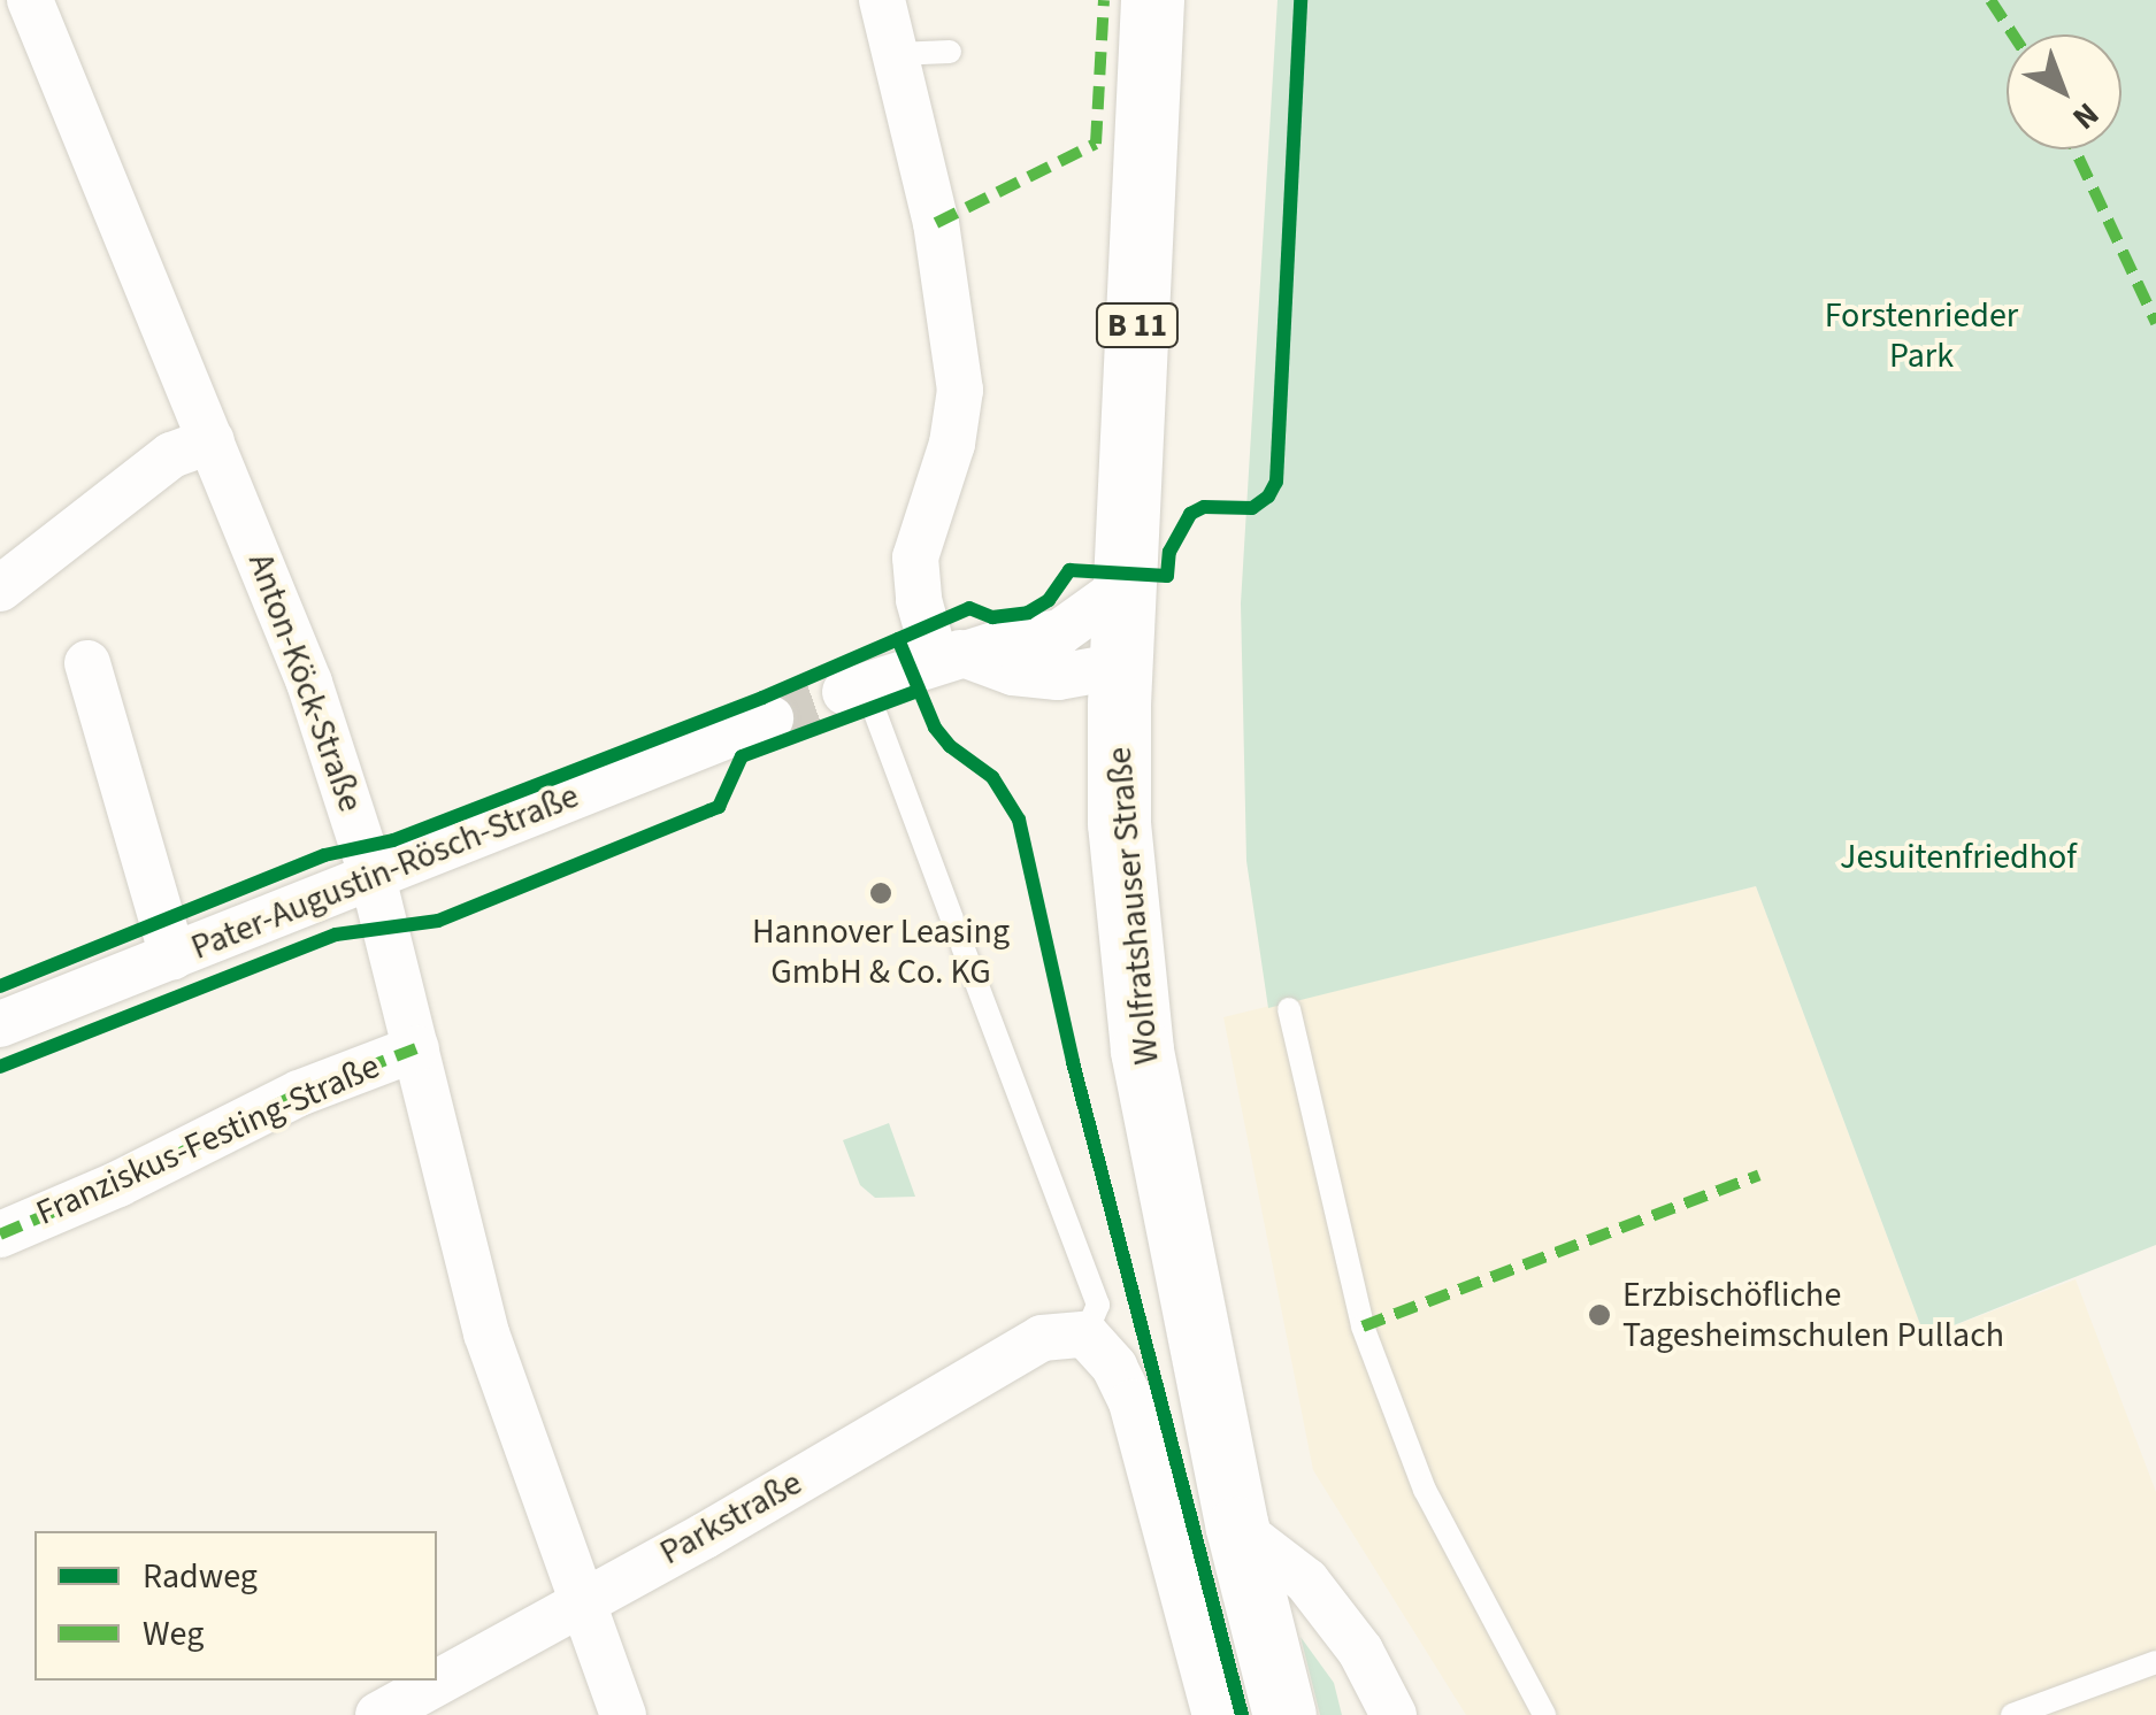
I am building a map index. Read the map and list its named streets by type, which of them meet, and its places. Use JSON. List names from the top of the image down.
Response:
{
  "streets": {
    "main road": ["B 11", "Wolfratshauser Straße"],
    "street": [
      "Anton-Köck-Straße",
      "Pater-Augustin-Rösch-Straße",
      "Franziskus-Festing-Straße",
      "Parkstraße"
    ]
  },
  "crossings": [
    ["Anton-Köck-Straße", "Pater-Augustin-Rösch-Straße"],
    ["Anton-Köck-Straße", "Franziskus-Festing-Straße"],
    ["Anton-Köck-Straße", "Parkstraße"]
  ],
  "parks": ["Forstenrieder Park", "Jesuitenfriedhof"],
  "places": ["Hannover Leasing GmbH & Co. KG", "Erzbischöfliche Tagesheimschulen Pullach"],
  "legend": ["Radweg", "Weg"],
  "north": "bottom right"
}
